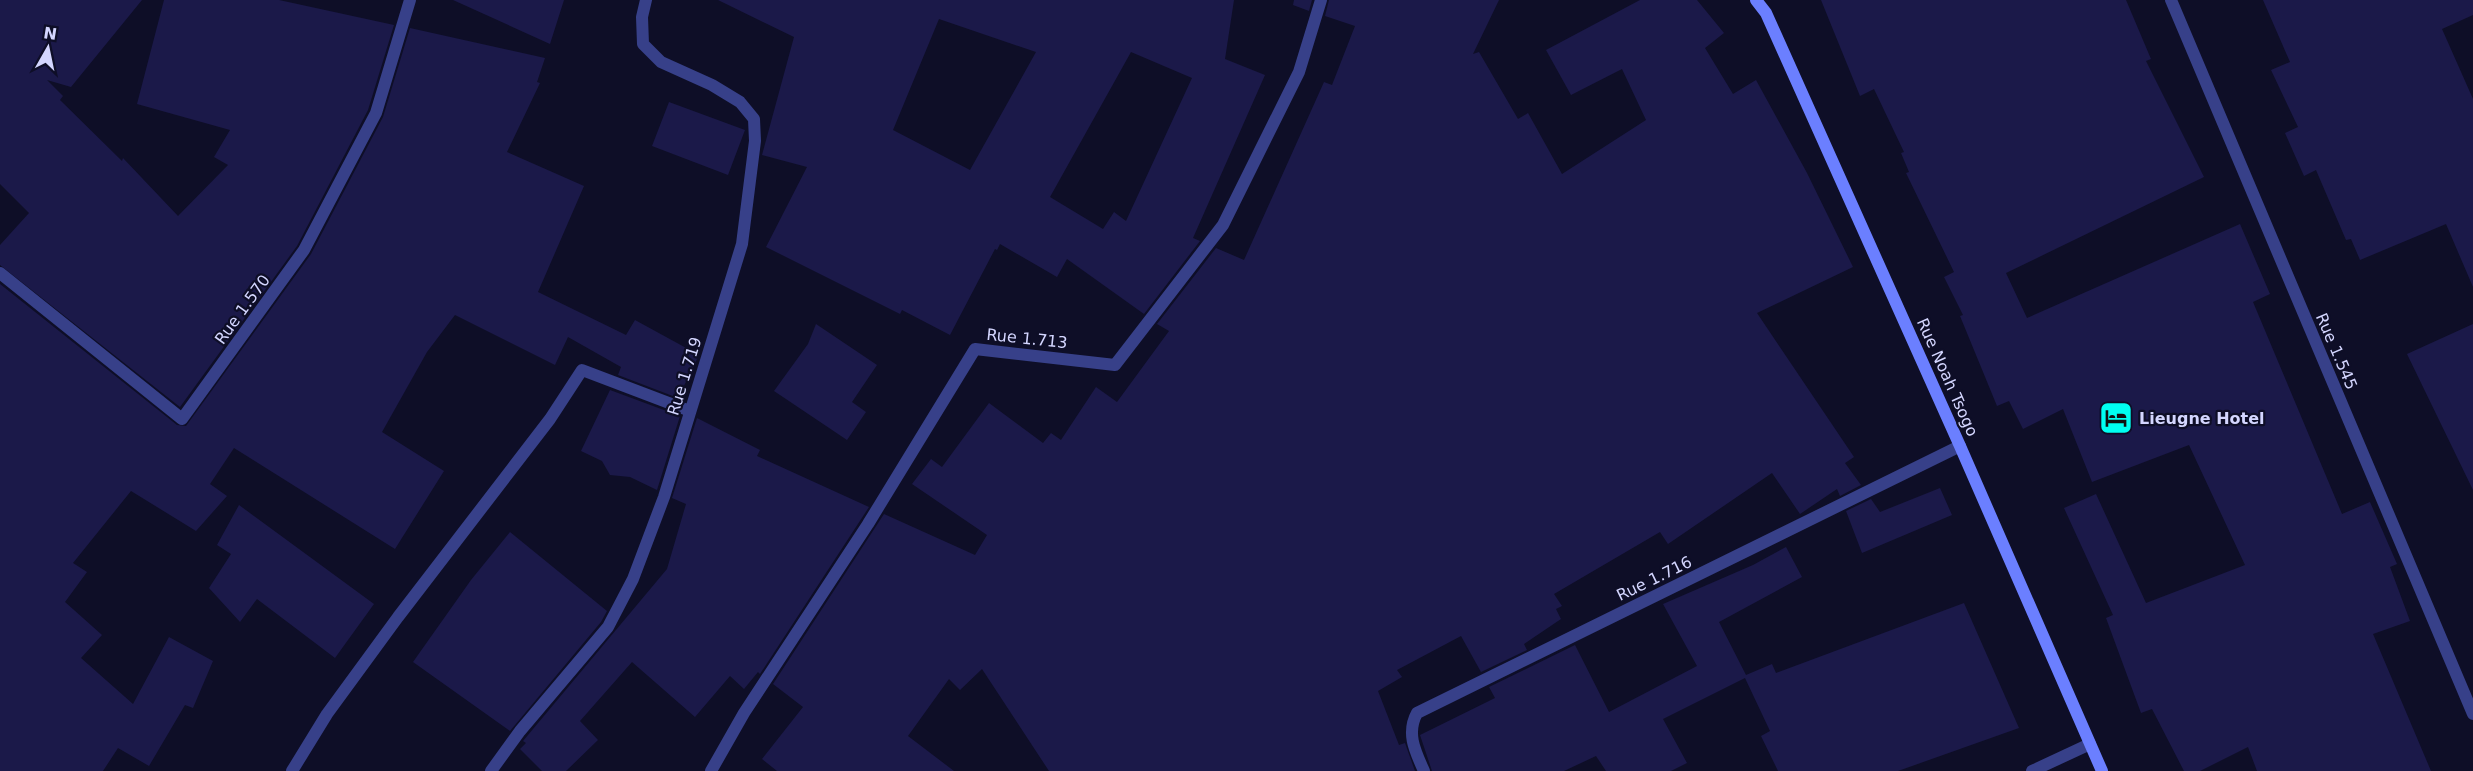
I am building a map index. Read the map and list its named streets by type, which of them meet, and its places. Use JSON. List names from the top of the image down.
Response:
{
  "streets": {
    "main road": ["Rue Noah Tsogo"],
    "street": [
      "Rue 1.570",
      "Rue 1.713",
      "Rue 1.545",
      "Rue 1.719",
      "Rue 1.716"
    ]
  },
  "crossings": [
    ["Rue Noah Tsogo", "Rue 1.716"]
  ],
  "places": {
    "hotel": ["Lieugne Hotel"]
  },
  "north": "top"
}
